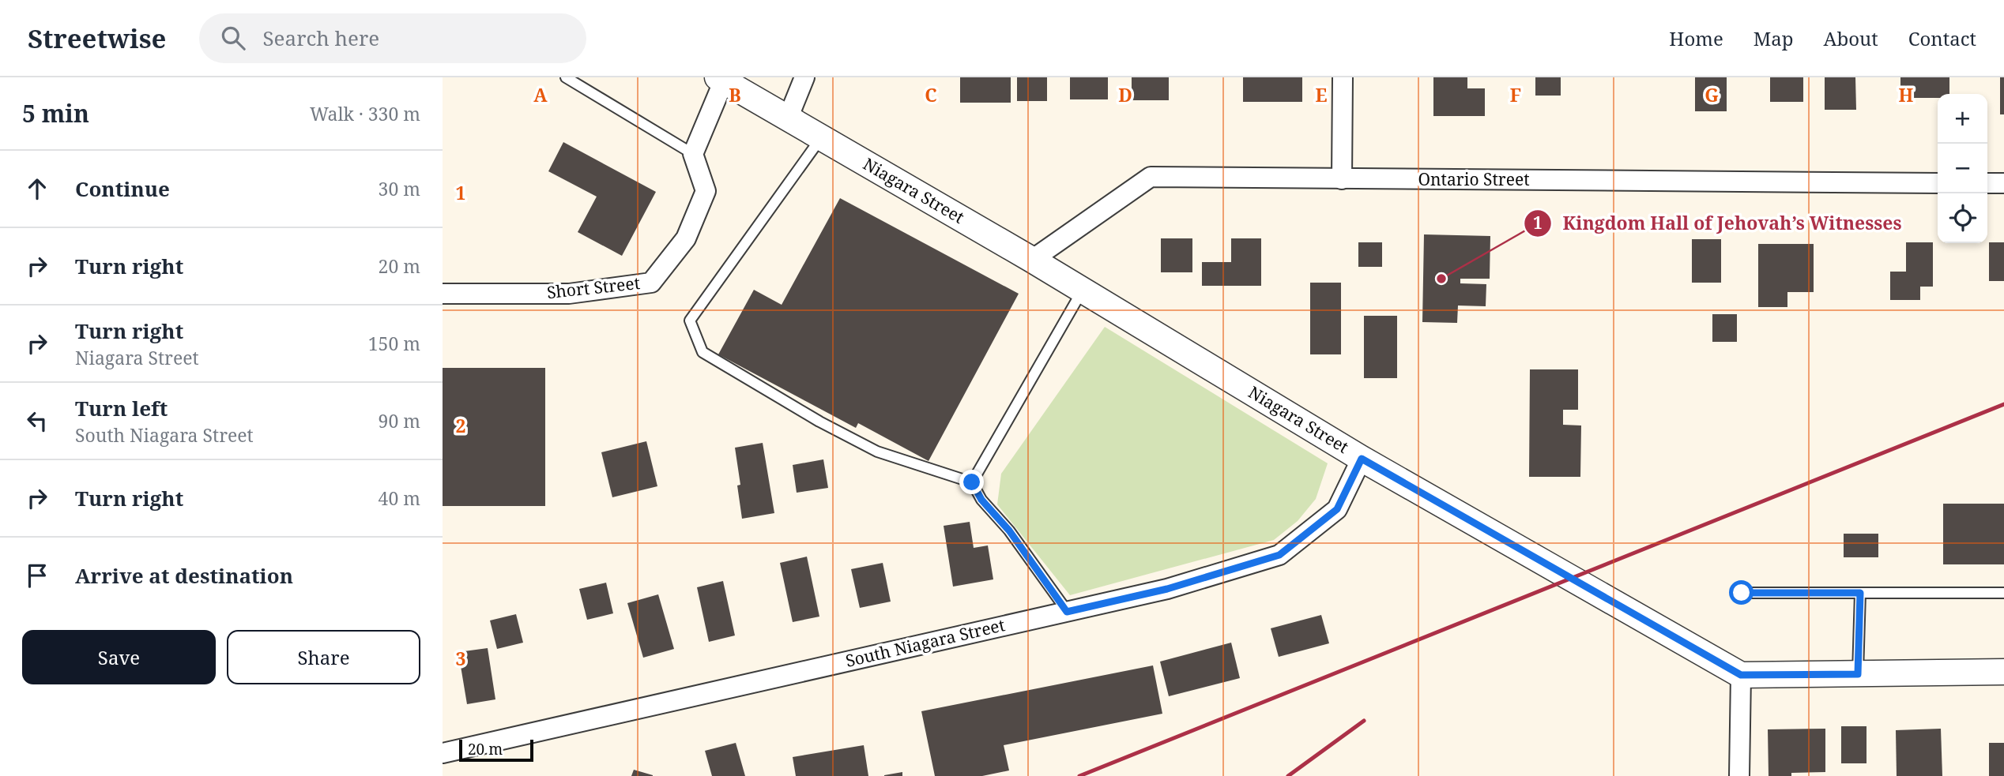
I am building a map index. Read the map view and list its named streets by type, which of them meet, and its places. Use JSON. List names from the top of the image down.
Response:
{
  "streets": {
    "street": [
      "Ontario Street",
      "Niagara Street",
      "Short Street",
      "South Niagara Street"
    ]
  },
  "crossings": [
    ["Ontario Street", "Niagara Street"],
    ["Niagara Street", "South Niagara Street"]
  ],
  "places": ["Kingdom Hall of Jehovah’s Witnesses"],
  "scale_bar": "20 m",
  "page": {
    "header": "Streetwise",
    "search": "Search here",
    "nav": [
      "Home",
      "Map",
      "About",
      "Contact"
    ],
    "heading": ["5 min", "Walk · 330 m"],
    "map_buttons": ["+", "−"],
    "list": [
      ["Continue", "30 m"],
      ["Turn right", "20 m"],
      ["Turn right", "Niagara Street", "150 m"],
      ["Turn left", "South Niagara Street", "90 m"],
      ["Turn right", "40 m"],
      "Arrive at destination"
    ],
    "buttons": ["Save", "Share"],
    "scale": "20 m"
  },
  "grid": {
    "columns": [
      "A",
      "B",
      "C",
      "D",
      "E",
      "F",
      "G",
      "H"
    ],
    "rows": ["1", "2", "3"]
  }
}
